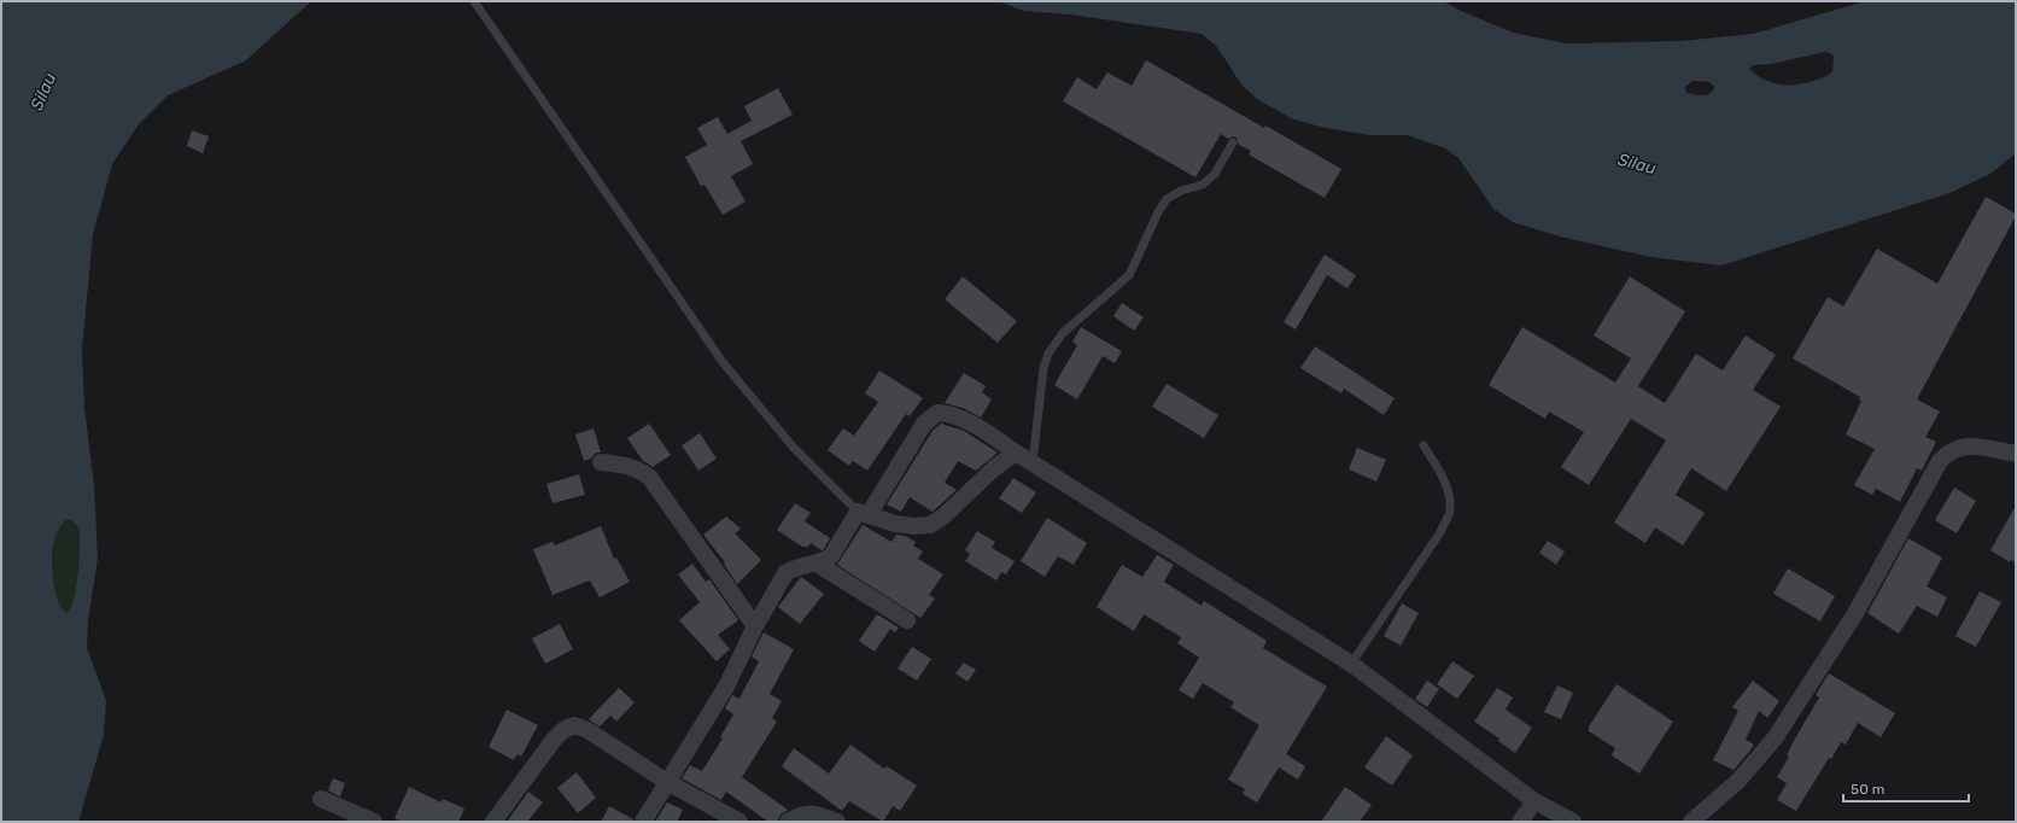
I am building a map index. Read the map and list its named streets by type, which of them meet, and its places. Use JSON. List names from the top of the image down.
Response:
{
  "water": ["Silau"],
  "scale_bar": "50 m"
}
